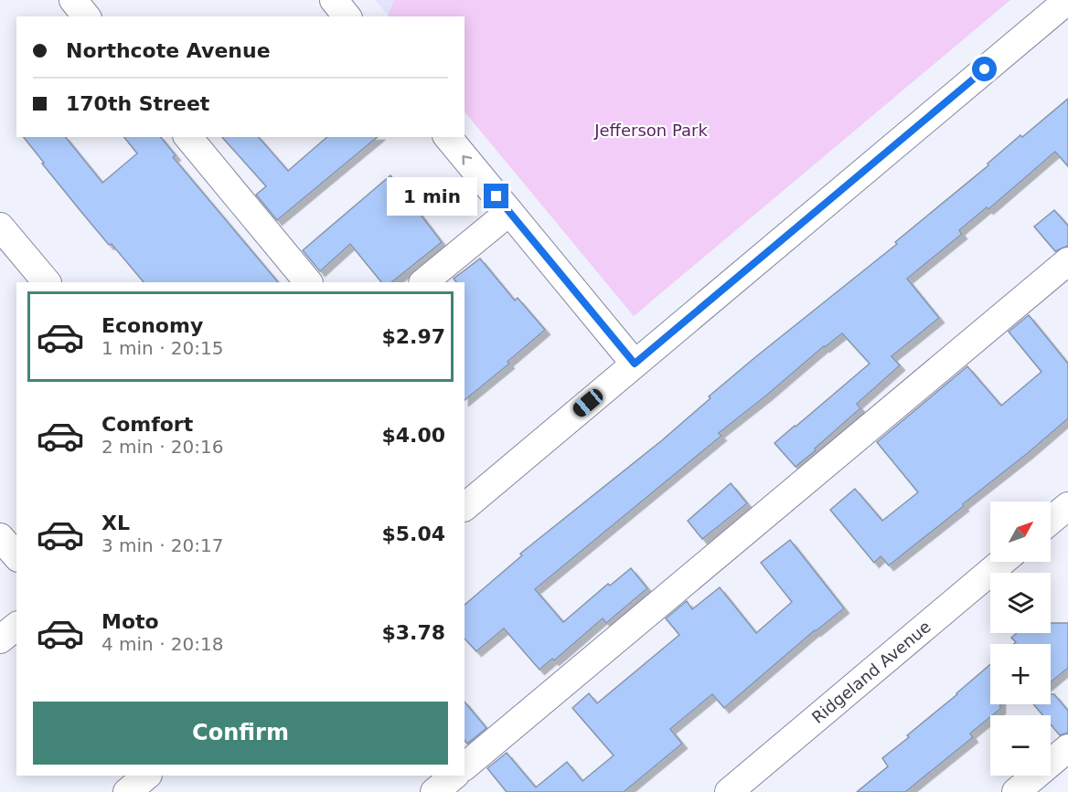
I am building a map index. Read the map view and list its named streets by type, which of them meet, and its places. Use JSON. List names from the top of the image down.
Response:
{
  "streets": {
    "street": ["Ridgeland Avenue"]
  },
  "parks": ["Jefferson Park"],
  "north": "top right",
  "page": {
    "banner": ["Northcote Avenue", "170th Street"],
    "bubble": "1 min",
    "list": [
      {
        "name": "Economy",
        "note": "1 min · 20:15",
        "value": "$2.97"
      },
      {
        "name": "Comfort",
        "note": "2 min · 20:16",
        "value": "$4.00"
      },
      {
        "name": "XL",
        "note": "3 min · 20:17",
        "value": "$5.04"
      },
      {
        "name": "Moto",
        "note": "4 min · 20:18",
        "value": "$3.78"
      }
    ],
    "map_buttons": ["+", "−"],
    "buttons": "Confirm"
  }
}
